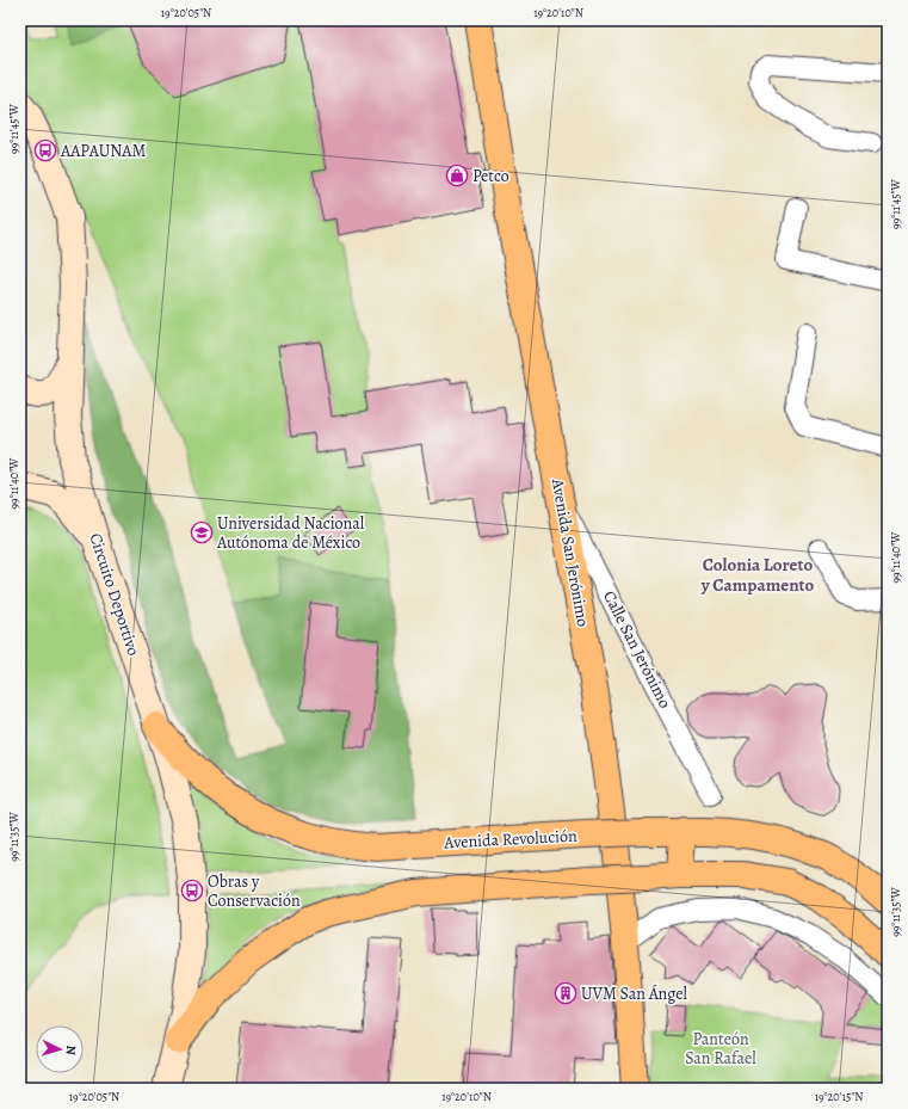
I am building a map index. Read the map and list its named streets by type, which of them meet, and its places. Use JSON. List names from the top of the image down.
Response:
{
  "streets": {
    "main road": ["Avenida San Jerónimo", "Avenida Revolución"],
    "street": ["Circuito Deportivo", "Calle San Jerónimo"]
  },
  "crossings": [
    ["Avenida San Jerónimo", "Calle San Jerónimo"],
    ["Circuito Deportivo", "Avenida Revolución"]
  ],
  "districts": ["Colonia Loreto y Campamento"],
  "parks": ["Panteón San Rafael"],
  "places": {
    "bus stop": ["AAPAUNAM", "Obras y Conservación"],
    "shop": ["Petco"],
    "school or university": ["Universidad Nacional Autónoma de México"],
    "building": ["UVM San Ángel"]
  },
  "north": "right",
  "coordinates": [
    "19°20'05\"N",
    "19°20'10\"N",
    "99°11'45\"W",
    "99°11'40\"W",
    "99°11'35\"W",
    "19°20'15\"N"
  ]
}
